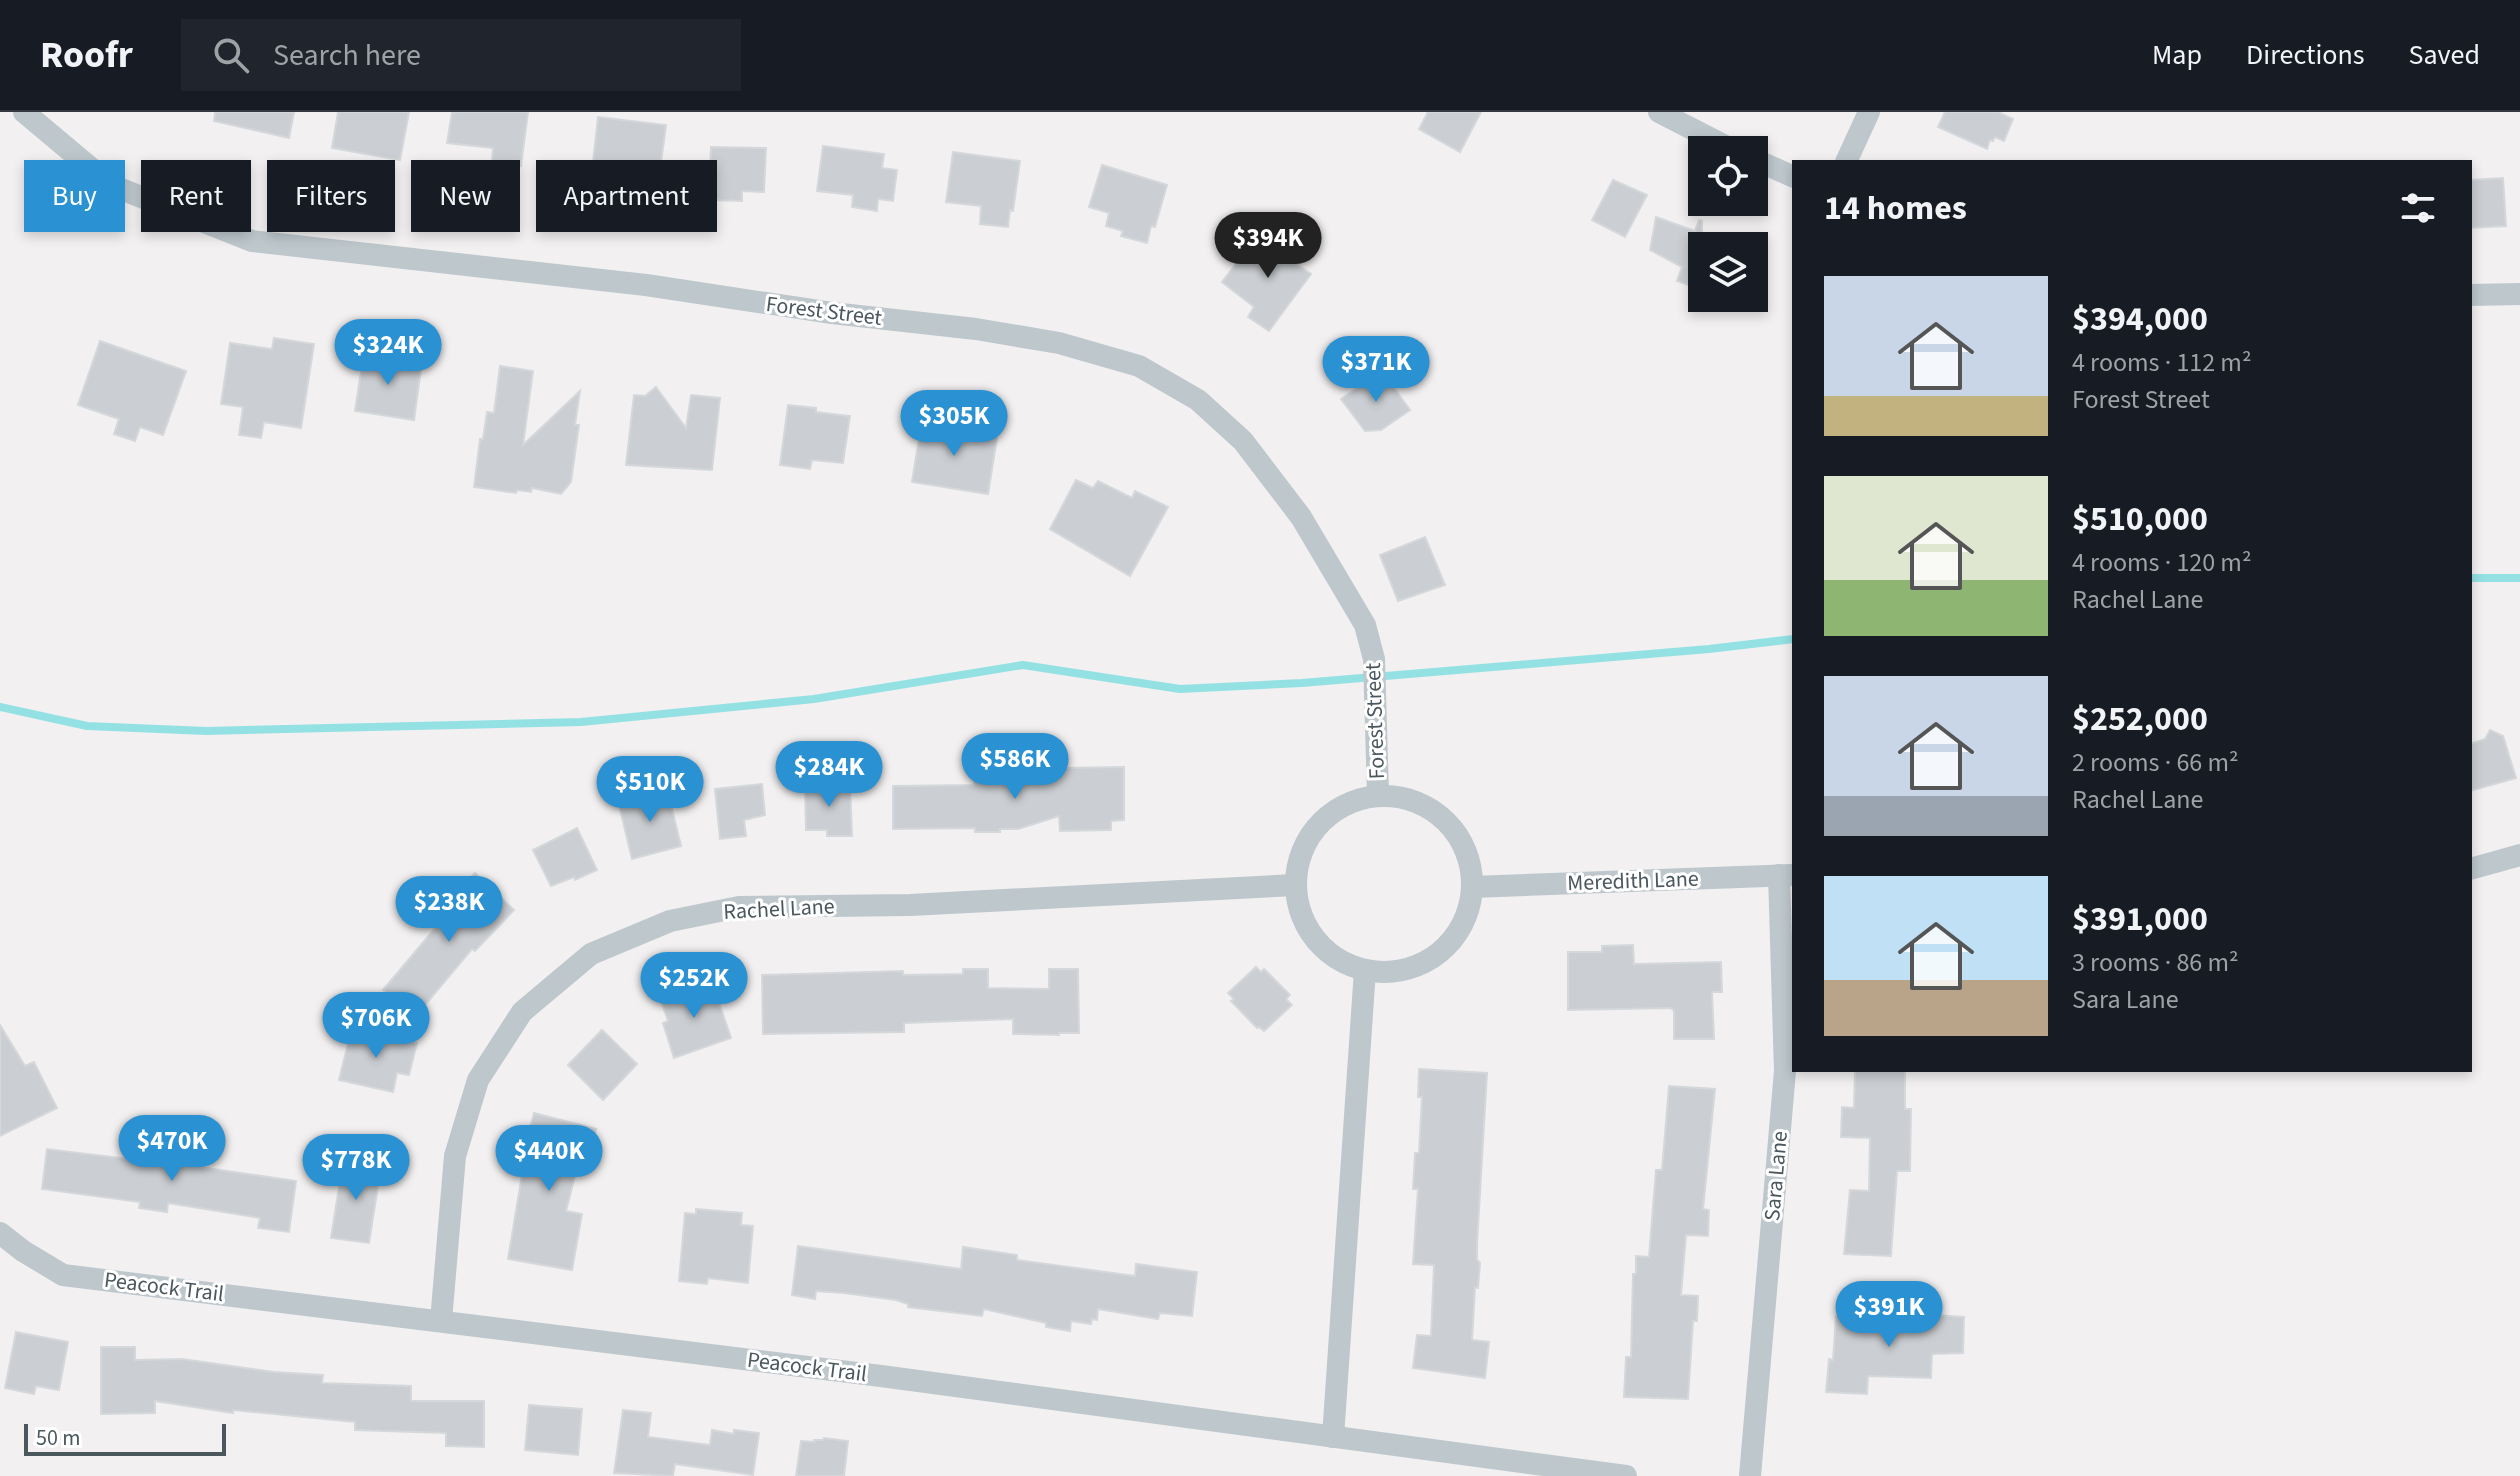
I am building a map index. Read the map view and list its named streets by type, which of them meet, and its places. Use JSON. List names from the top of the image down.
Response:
{
  "streets": {
    "street": [
      "Forest Street",
      "Meredith Lane",
      "Rachel Lane",
      "Sara Lane",
      "Peacock Trail"
    ]
  },
  "crossings": [
    ["Forest Street", "Meredith Lane"],
    ["Forest Street", "Rachel Lane"],
    ["Meredith Lane", "Rachel Lane"],
    ["Meredith Lane", "Sara Lane"],
    ["Rachel Lane", "Peacock Trail"]
  ],
  "scale_bar": "50 m",
  "page": {
    "header": "Roofr",
    "search": "Search here",
    "nav": ["Map", "Directions", "Saved"],
    "chip": [
      "Buy",
      "Rent",
      "Filters",
      "New",
      "Apartment"
    ],
    "heading": "14 homes",
    "price": [
      "$394K",
      "$324K",
      "$371K",
      "$305K",
      "$586K",
      "$284K",
      "$510K",
      "$238K",
      "$252K",
      "$706K",
      "$470K",
      "$440K",
      "$778K",
      "$391K"
    ],
    "list": [
      {
        "name": "$394,000",
        "note": "4 rooms · 112 m² · Forest Street"
      },
      {
        "name": "$510,000",
        "note": "4 rooms · 120 m² · Rachel Lane"
      },
      {
        "name": "$252,000",
        "note": "2 rooms · 66 m² · Rachel Lane"
      },
      {
        "name": "$391,000",
        "note": "3 rooms · 86 m² · Sara Lane"
      }
    ],
    "scale": "50 m"
  }
}
